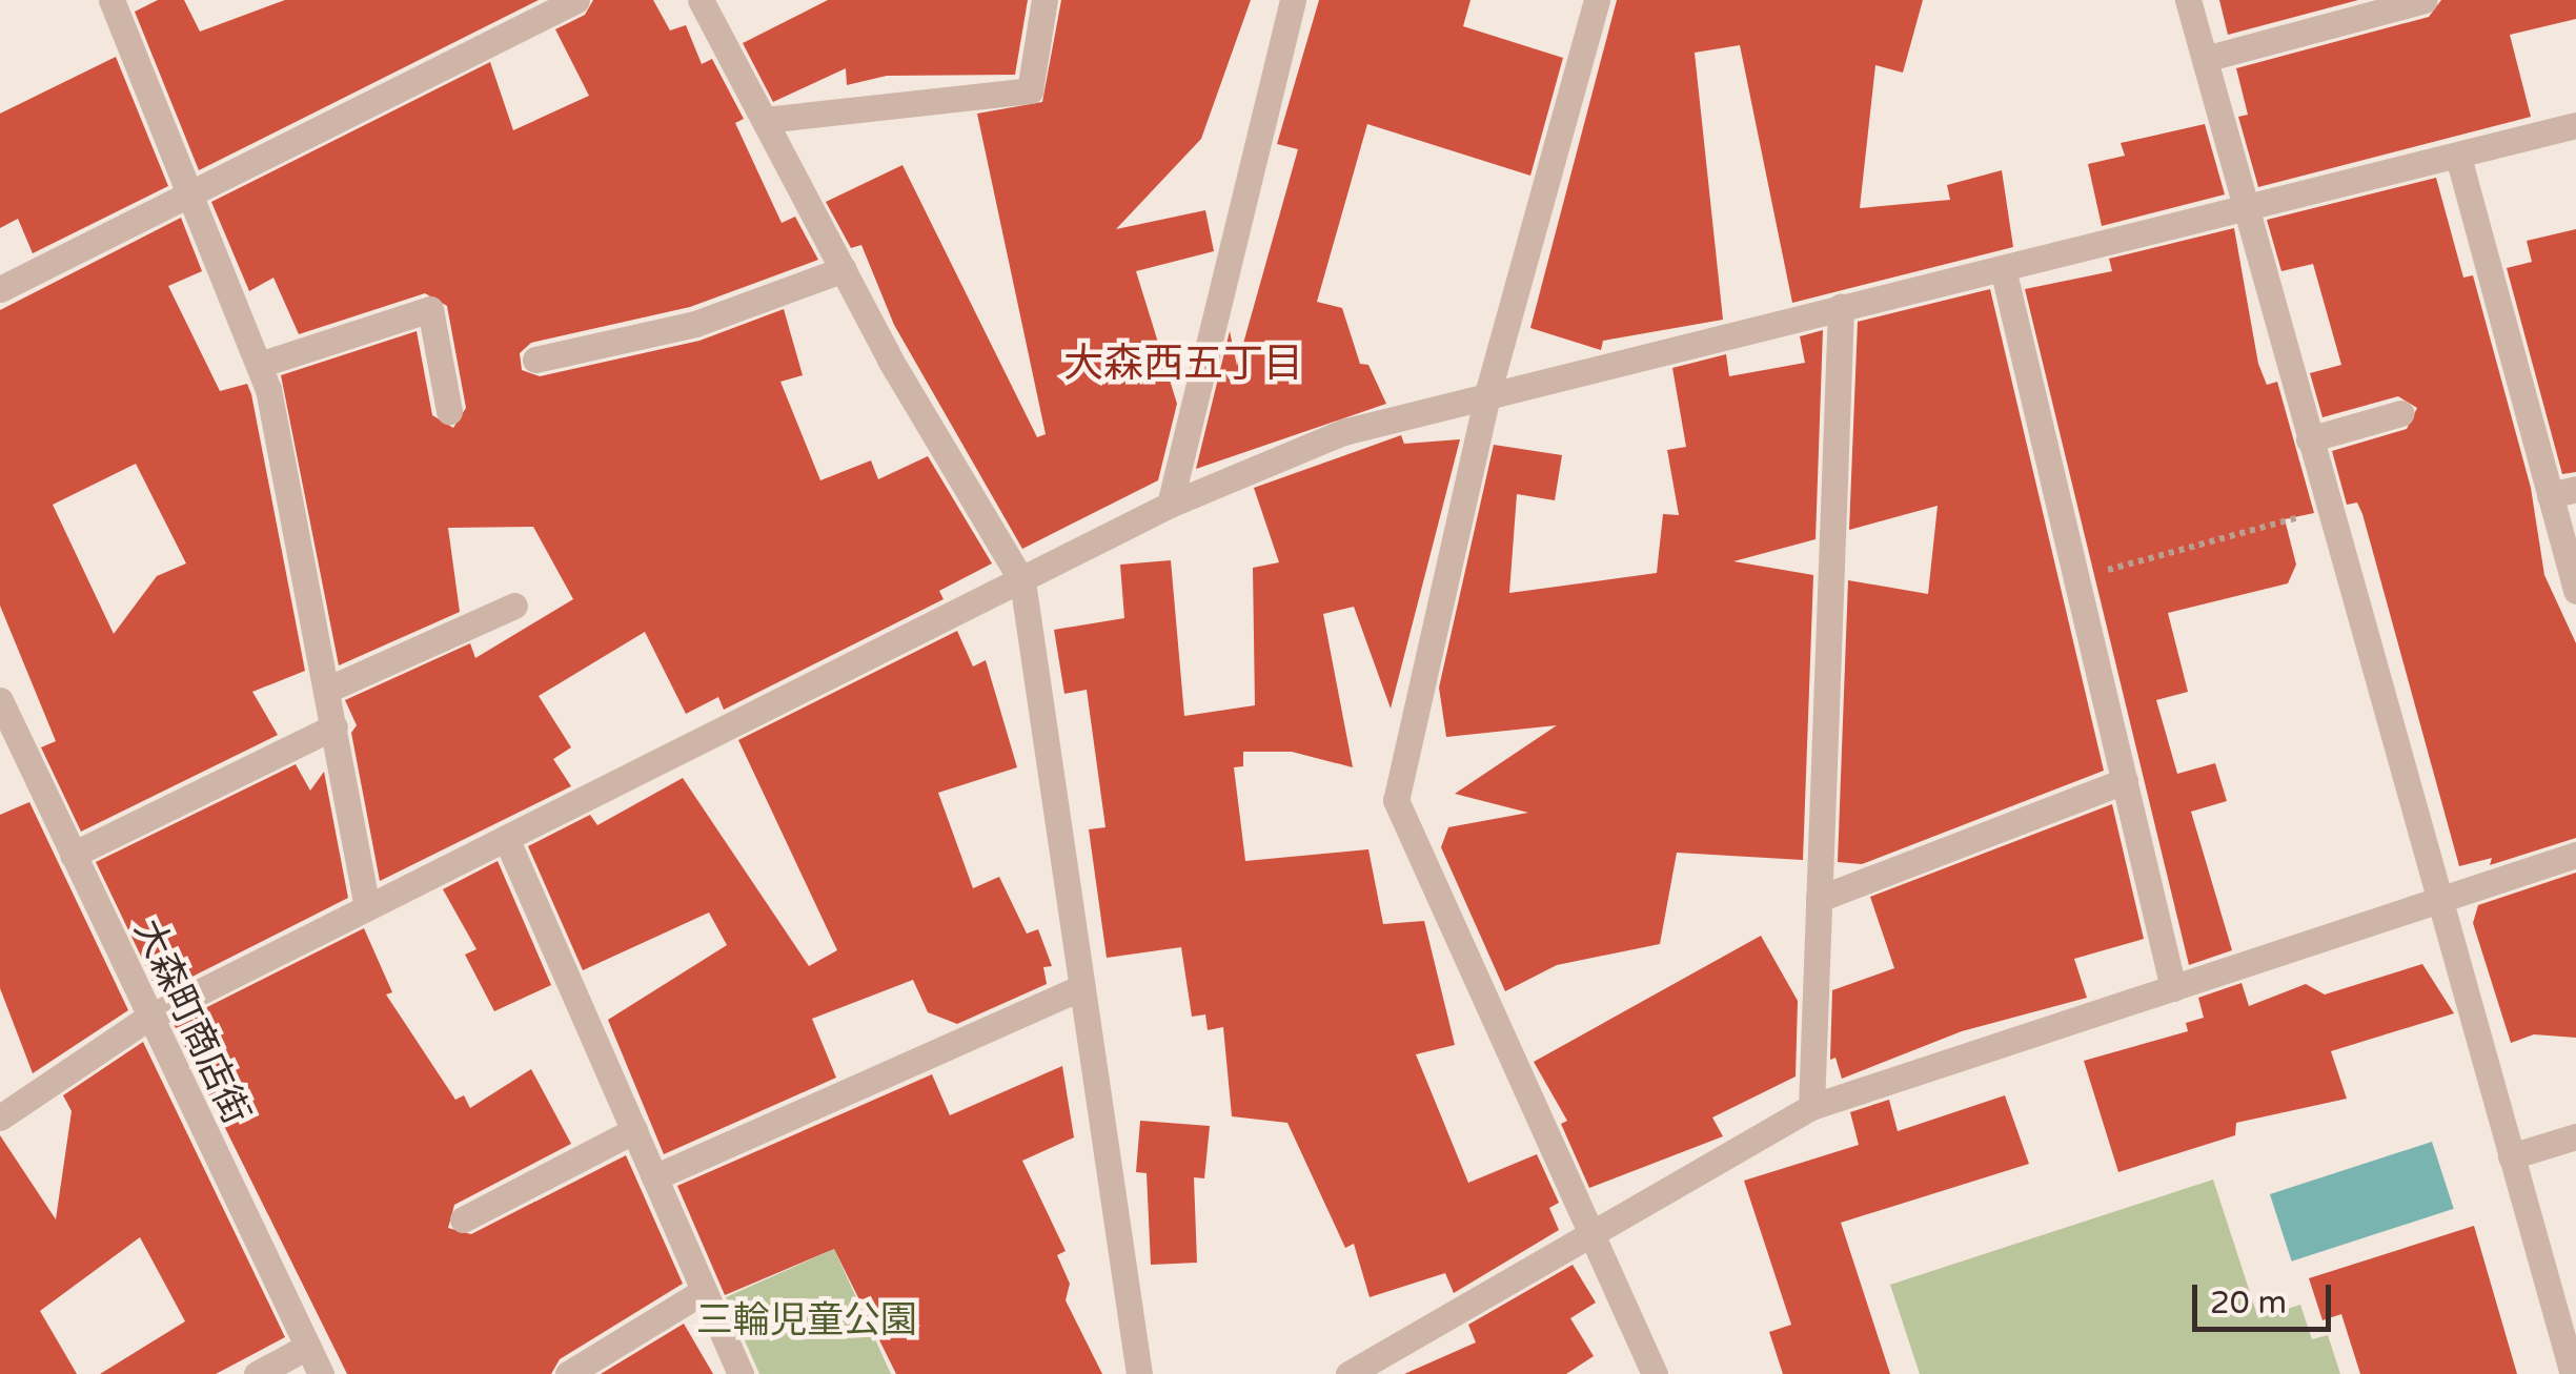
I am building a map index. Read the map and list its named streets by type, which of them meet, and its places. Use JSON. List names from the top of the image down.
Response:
{
  "streets": {
    "street": ["大森町商店街"]
  },
  "districts": ["大森西五丁目"],
  "parks": ["三輪児童公園"],
  "scale_bar": "20 m"
}
